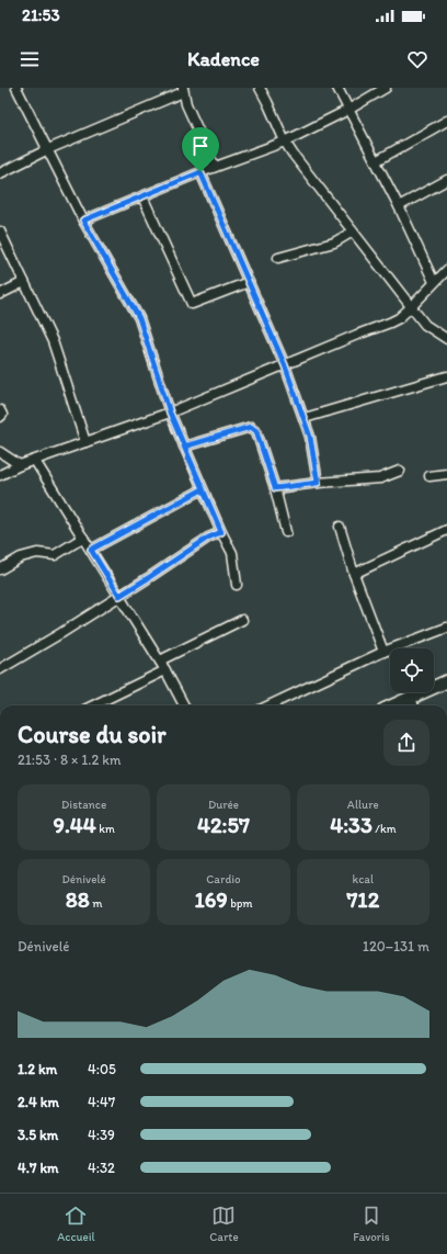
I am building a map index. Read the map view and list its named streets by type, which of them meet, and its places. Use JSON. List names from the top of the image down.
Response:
{
  "page": {
    "status": "21:53",
    "header": "Kadence",
    "heading": ["Course du soir", "21:53 · 8 × 1.2 km"],
    "stats": [
      ["Distance", "9.44 km"],
      ["Durée", "42:57"],
      ["Allure", "4:33 /km"],
      ["Dénivelé", "88 m"],
      ["Cardio", "169 bpm"],
      ["kcal", "712"]
    ],
    "chart": ["Dénivelé", "120–131 m"],
    "list": [
      {
        "name": "1.2 km",
        "note": "4:05"
      },
      {
        "name": "2.4 km",
        "note": "4:47"
      },
      {
        "name": "3.5 km",
        "note": "4:39"
      },
      {
        "name": "4.7 km",
        "note": "4:32"
      }
    ],
    "tabs": ["Accueil", "Carte", "Favoris"]
  }
}
